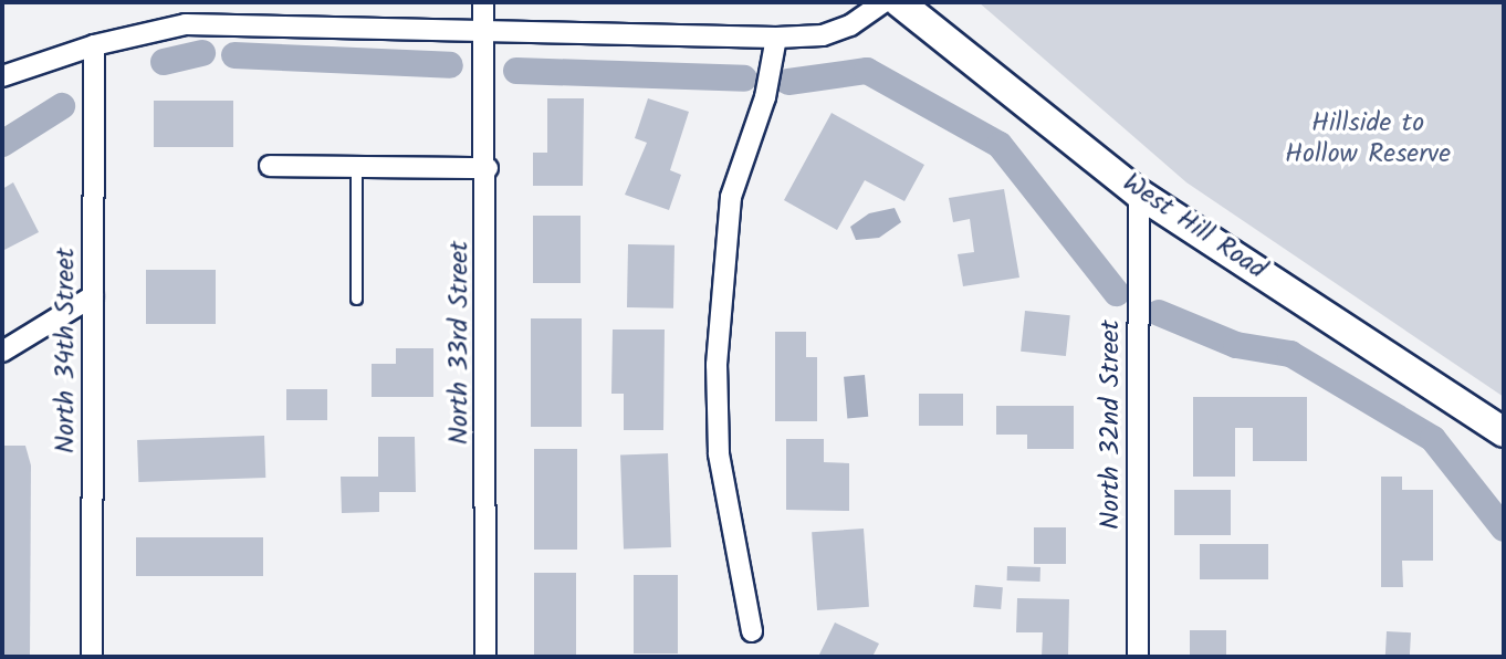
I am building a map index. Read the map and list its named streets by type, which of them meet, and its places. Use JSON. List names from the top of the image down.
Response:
{
  "streets": {
    "street": [
      "West Hill Road",
      "North 33rd Street",
      "North 34th Street",
      "North 32nd Street"
    ]
  },
  "crossings": [
    ["West Hill Road", "North 32nd Street"]
  ],
  "parks": ["Hillside to Hollow Reserve"]
}
